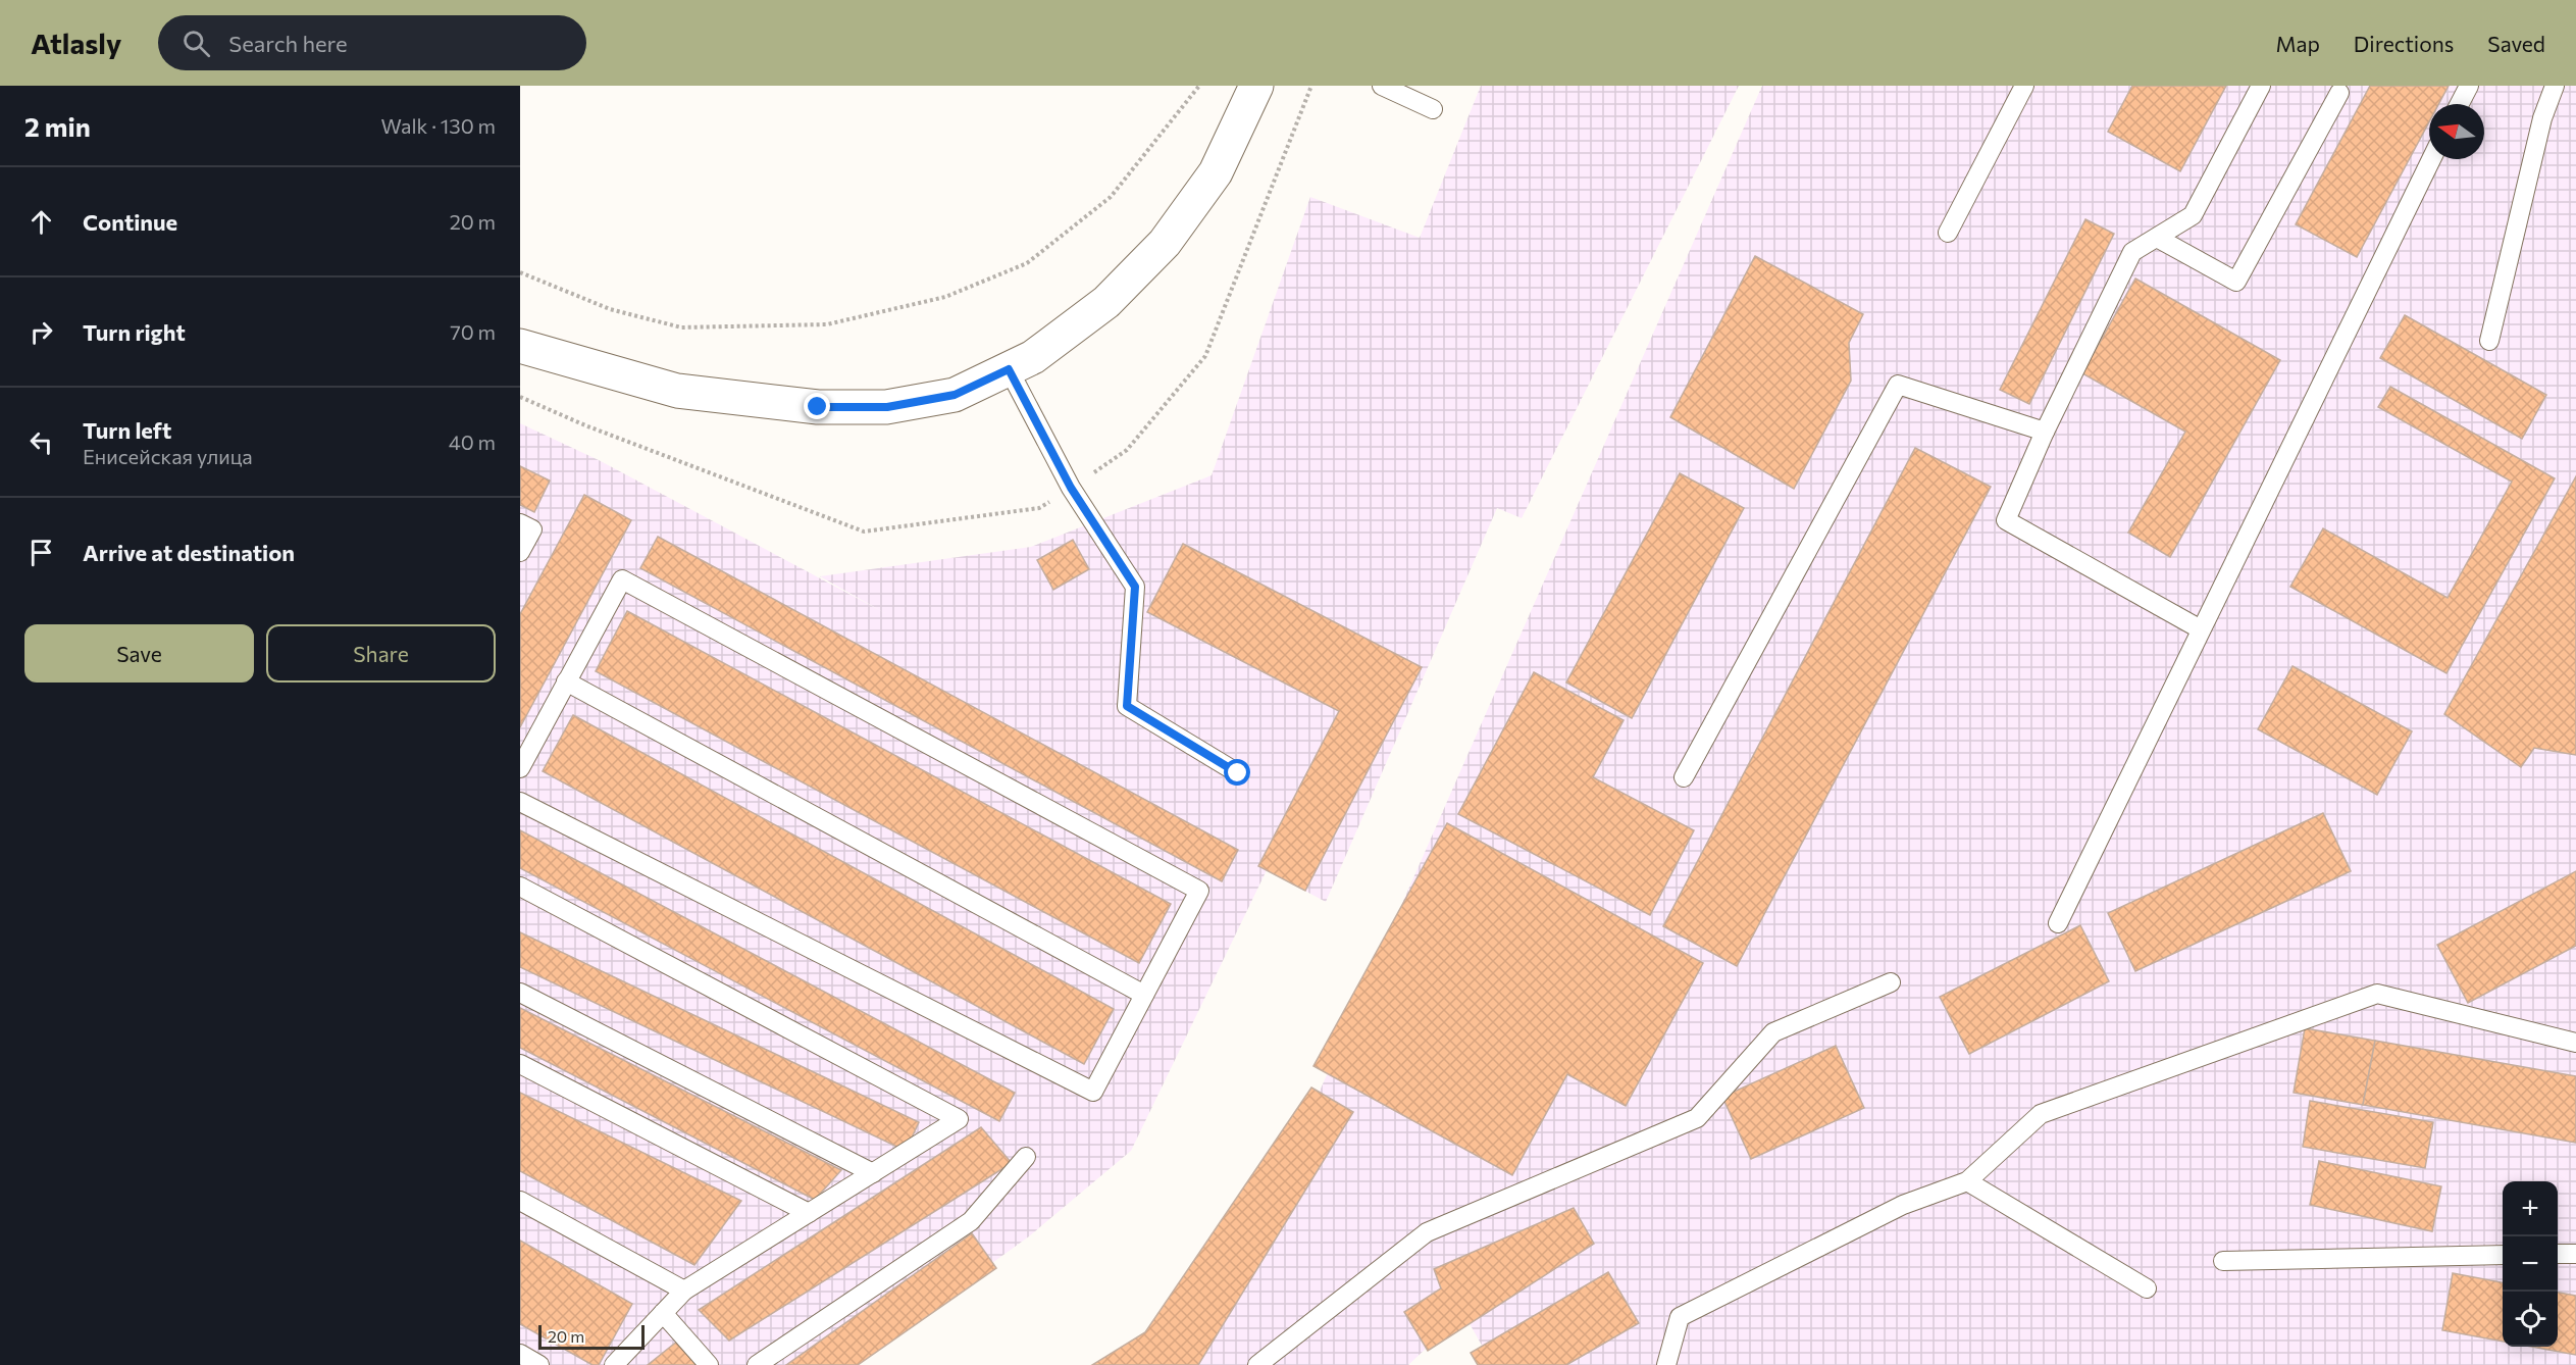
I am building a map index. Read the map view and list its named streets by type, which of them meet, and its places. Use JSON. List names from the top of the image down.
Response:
{
  "scale_bar": "20 m",
  "north": "left",
  "page": {
    "header": "Atlasly",
    "search": "Search here",
    "nav": ["Map", "Directions", "Saved"],
    "heading": ["2 min", "Walk · 130 m"],
    "list": [
      ["Continue", "20 m"],
      ["Turn right", "70 m"],
      ["Turn left", "Енисейская улица", "40 m"],
      "Arrive at destination"
    ],
    "buttons": ["Save", "Share"],
    "map_buttons": ["+", "−"],
    "scale": "20 m"
  }
}
